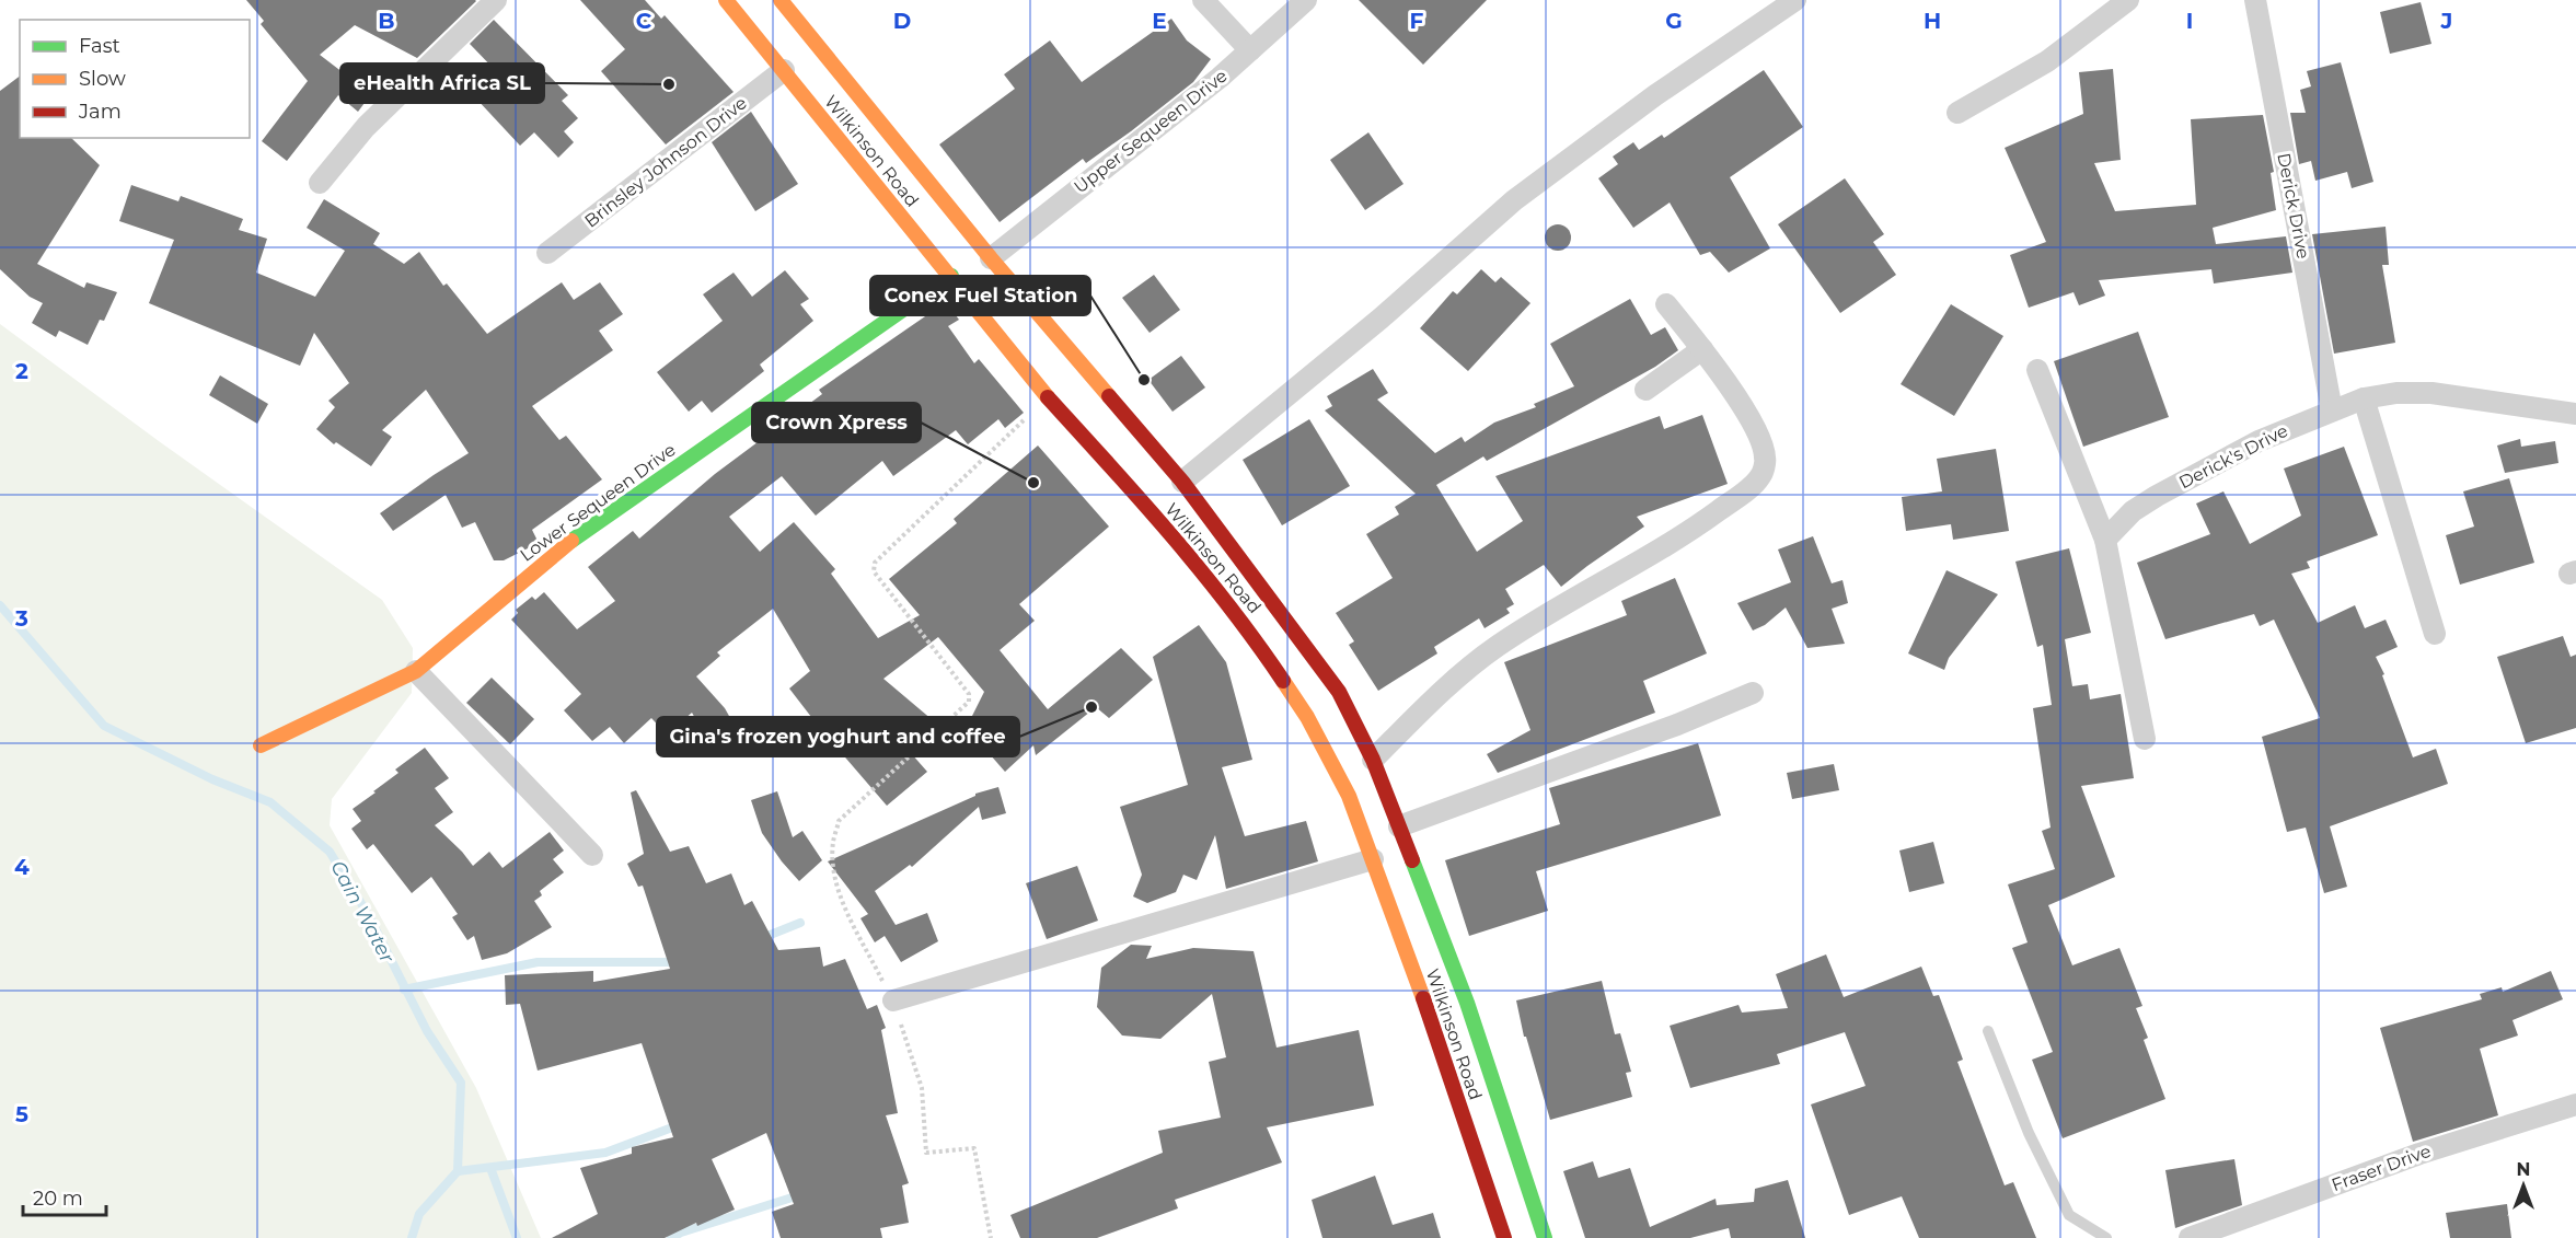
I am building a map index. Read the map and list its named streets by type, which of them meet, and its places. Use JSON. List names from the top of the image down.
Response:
{
  "streets": {
    "main road": ["Wilkinson Road", "Lower Sequeen Drive"],
    "street": [
      "Upper Sequeen Drive",
      "Brinsley Johnson Drive",
      "Derick Drive",
      "Derick's Drive",
      "Fraser Drive"
    ]
  },
  "crossings": [
    ["Upper Sequeen Drive", "Wilkinson Road"],
    ["Wilkinson Road", "Brinsley Johnson Drive"],
    ["Wilkinson Road", "Lower Sequeen Drive"],
    ["Derick Drive", "Derick's Drive"]
  ],
  "water": ["Cain Water"],
  "places": [
    "eHealth Africa SL",
    "Conex Fuel Station",
    "Crown Xpress",
    "Gina's frozen yoghurt and coffee"
  ],
  "legend": ["Fast", "Slow", "Jam"],
  "scale_bar": "20 m",
  "north": "top",
  "grid": {
    "columns": [
      "B",
      "C",
      "D",
      "E",
      "F",
      "G",
      "H",
      "I",
      "J"
    ],
    "rows": [
      "2",
      "3",
      "4",
      "5"
    ]
  }
}
